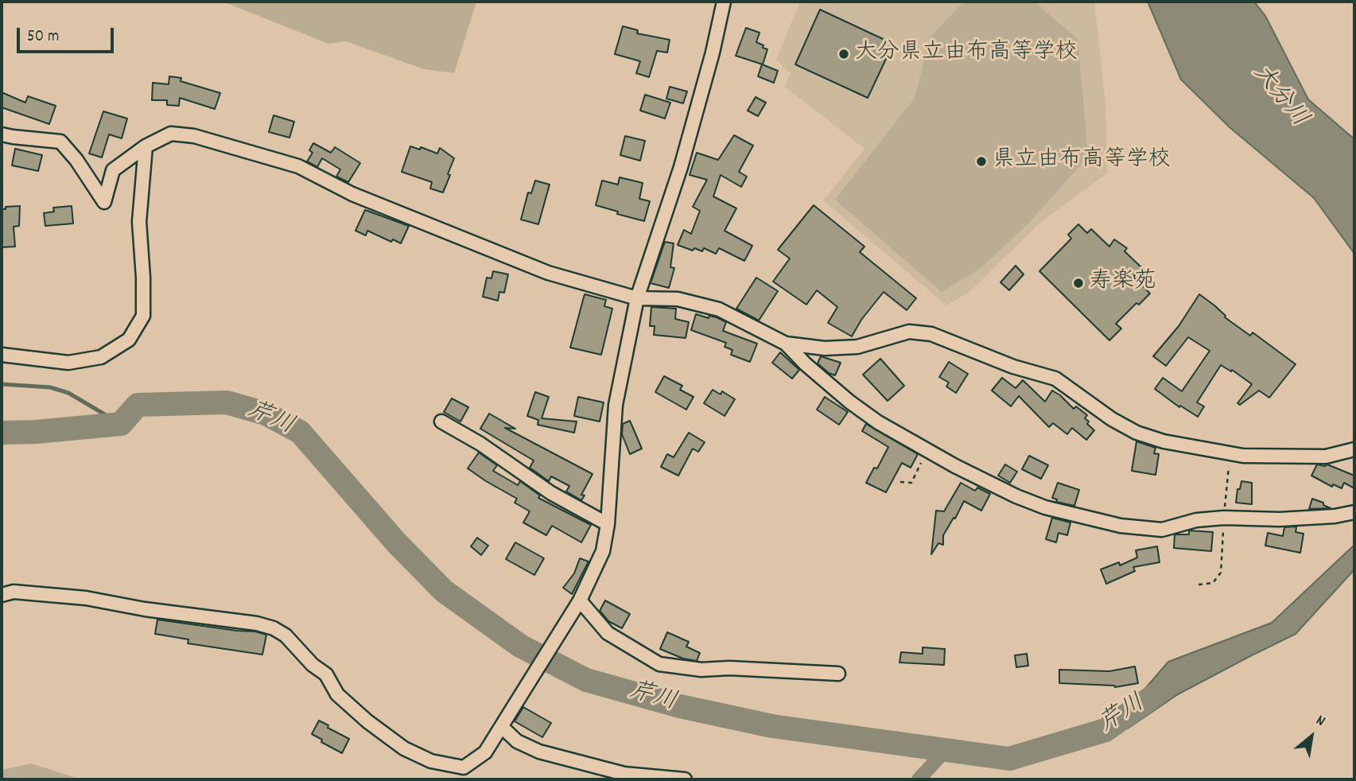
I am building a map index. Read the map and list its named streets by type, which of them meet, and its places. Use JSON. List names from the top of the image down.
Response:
{
  "water": ["大分川", "芹川"],
  "places": ["大分県立由布高等学校", "県立由布高等学校", "寿楽苑"],
  "scale_bar": "50 m",
  "north": "top right"
}
